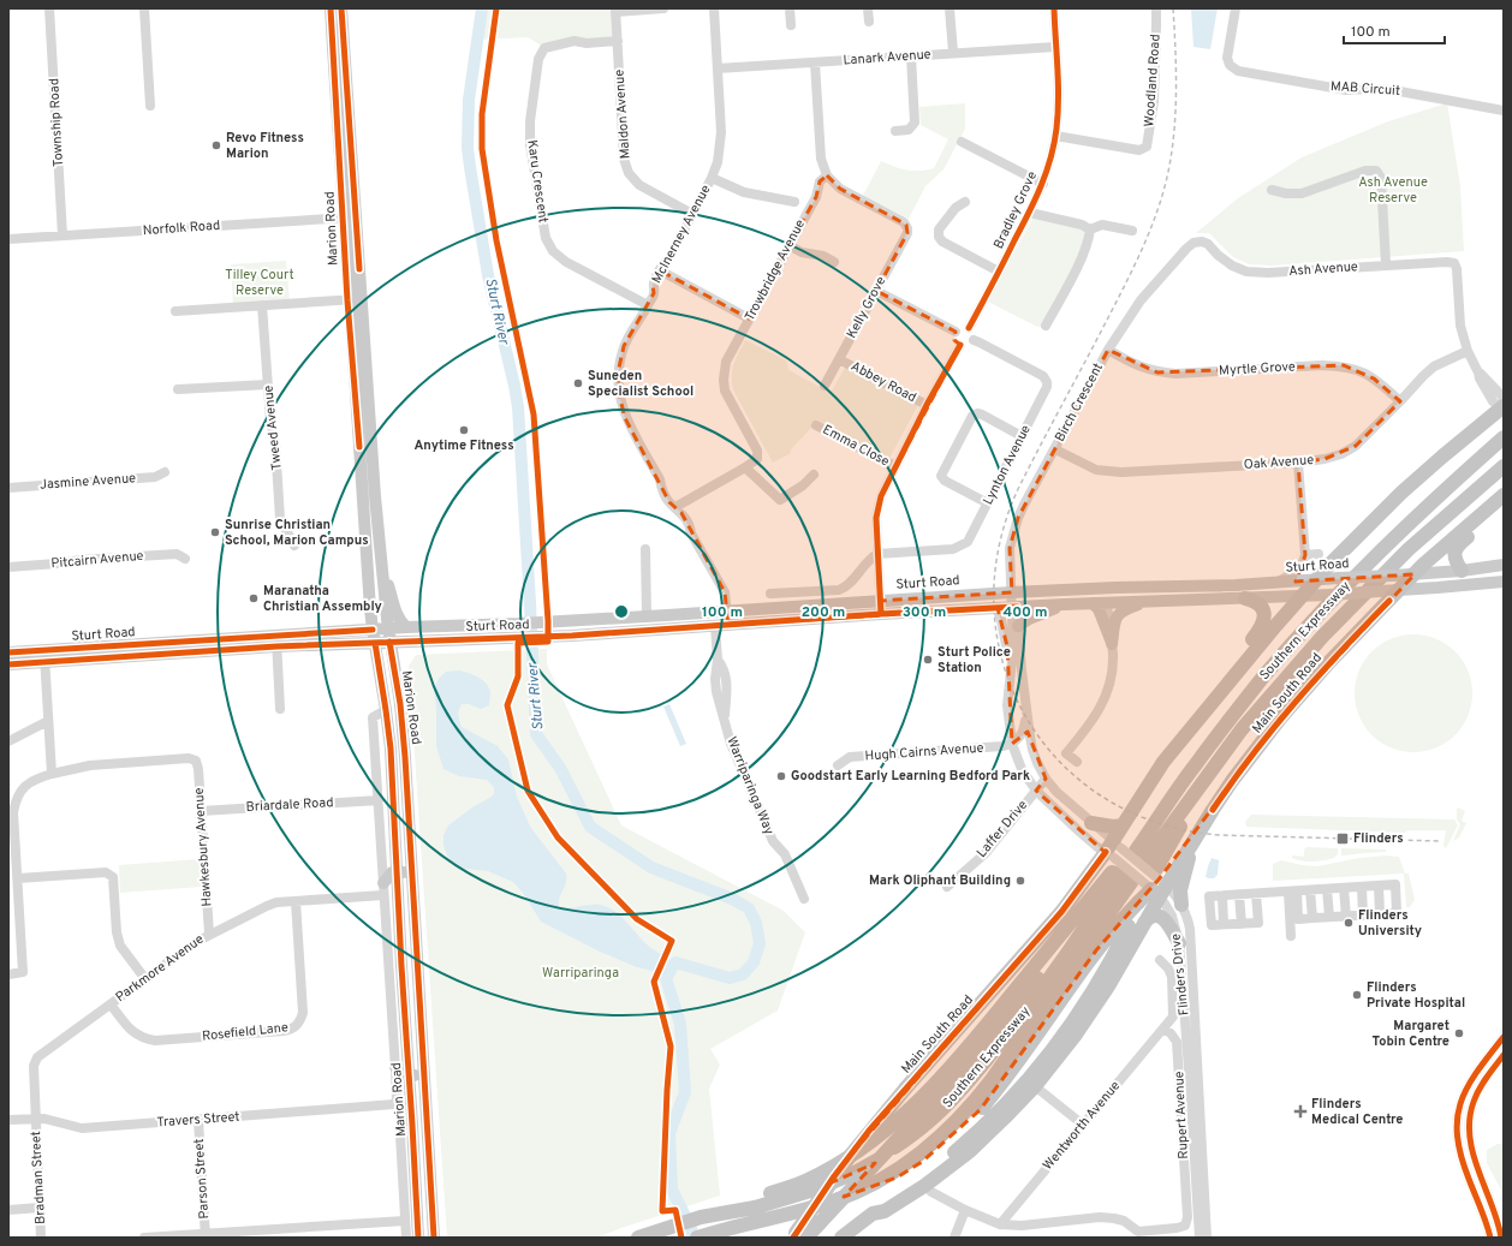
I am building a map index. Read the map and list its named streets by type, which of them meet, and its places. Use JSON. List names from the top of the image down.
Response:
{
  "streets": {
    "highway": ["Southern Expressway", "Main South Road"],
    "main road": ["Marion Road", "Sturt Road"],
    "street": [
      "Lanark Avenue",
      "Woodland Road",
      "MAB Circuit",
      "Maldon Avenue",
      "Township Road",
      "Karu Crescent",
      "Bradley Grove",
      "Norfolk Road",
      "McInerney Avenue",
      "Ash Avenue",
      "Trowbridge Avenue",
      "Kelly Grove",
      "Myrtle Grove",
      "Abbey Road",
      "Birch Crescent",
      "Tweed Avenue",
      "Emma Close",
      "Oak Avenue",
      "Lynton Avenue",
      "Jasmine Avenue",
      "Pitcairn Avenue",
      "Hugh Cairns Avenue",
      "Warriparinga Way",
      "Briardale Road",
      "Laffer Drive",
      "Hawkesbury Avenue",
      "Parkmore Avenue",
      "Flinders Drive",
      "Rosefield Lane",
      "Rupert Avenue",
      "Travers Street",
      "Wentworth Avenue",
      "Bradman Street",
      "Parson Street"
    ]
  },
  "crossings": [
    ["Lanark Avenue", "Bradley Grove"],
    ["Lanark Avenue", "McInerney Avenue"],
    ["Woodland Road", "Bradley Grove"],
    ["Maldon Avenue", "Karu Crescent"],
    ["Maldon Avenue", "McInerney Avenue"],
    ["Township Road", "Norfolk Road"],
    ["Karu Crescent", "McInerney Avenue"],
    ["Bradley Grove", "Lynton Avenue"],
    ["Norfolk Road", "Marion Road"],
    ["Marion Road", "Sturt Road"],
    ["Marion Road", "Briardale Road"],
    ["Marion Road", "Parkmore Avenue"],
    ["Marion Road", "Travers Street"],
    ["McInerney Avenue", "Sturt Road"],
    ["McInerney Avenue", "Warriparinga Way"],
    ["Ash Avenue", "Birch Crescent"],
    ["Ash Avenue", "Oak Avenue"],
    ["Trowbridge Avenue", "Kelly Grove"],
    ["Kelly Grove", "Abbey Road"],
    ["Myrtle Grove", "Birch Crescent"],
    ["Myrtle Grove", "Oak Avenue"],
    ["Birch Crescent", "Oak Avenue"],
    ["Birch Crescent", "Sturt Road"],
    ["Sturt Road", "Main South Road"],
    ["Sturt Road", "Warriparinga Way"],
    ["Southern Expressway", "Main South Road"],
    ["Southern Expressway", "Flinders Drive"],
    ["Main South Road", "Flinders Drive"],
    ["Briardale Road", "Hawkesbury Avenue"],
    ["Hawkesbury Avenue", "Parkmore Avenue"],
    ["Parkmore Avenue", "Rosefield Lane"],
    ["Parkmore Avenue", "Travers Street"],
    ["Parkmore Avenue", "Bradman Street"],
    ["Rupert Avenue", "Wentworth Avenue"],
    ["Travers Street", "Bradman Street"],
    ["Travers Street", "Parson Street"]
  ],
  "water": ["Sturt River"],
  "parks": ["Ash Avenue Reserve", "Tilley Court Reserve", "Warriparinga"],
  "places": {
    "other": [
      "Revo Fitness Marion",
      "Suneden Specialist School",
      "Anytime Fitness",
      "Sunrise Christian School, Marion Campus",
      "Maranatha Christian Assembly",
      "Sturt Police Station",
      "Goodstart Early Learning Bedford Park",
      "Mark Oliphant Building",
      "Flinders University",
      "Flinders Private Hospital",
      "Margaret Tobin Centre"
    ],
    "transit": ["Flinders"],
    "health": ["Flinders Medical Centre"]
  },
  "scale_bar": "100 m",
  "rings": [
    "100 m",
    "200 m",
    "300 m",
    "400 m"
  ]
}
